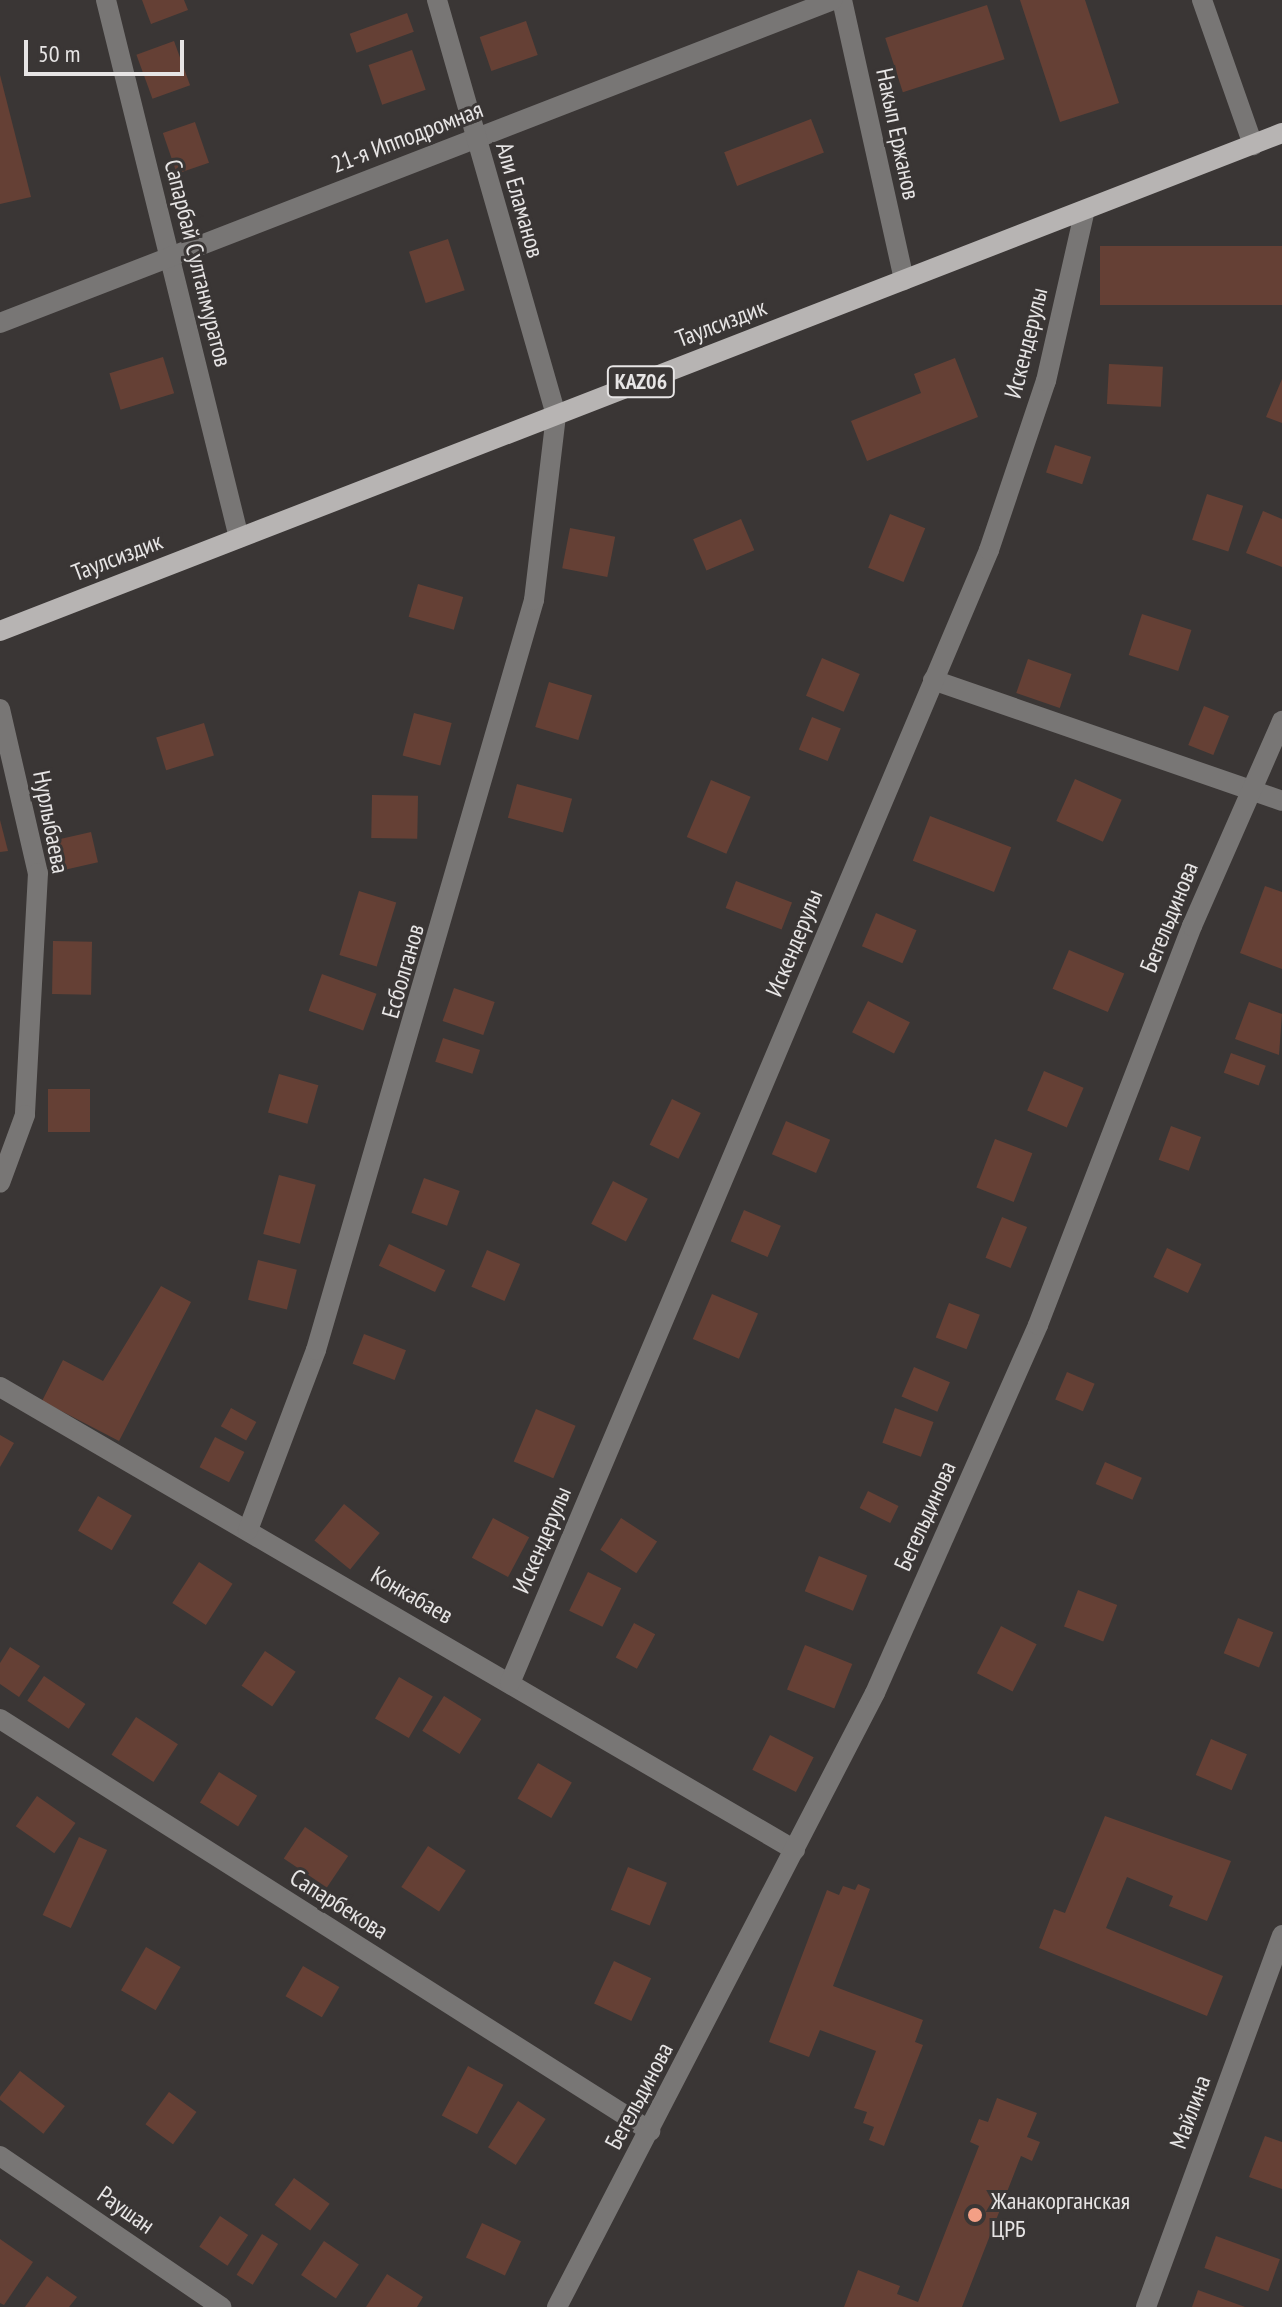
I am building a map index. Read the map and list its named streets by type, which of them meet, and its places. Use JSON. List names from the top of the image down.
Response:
{
  "streets": {
    "main road": ["Таулсиздик", "KAZ06"],
    "street": [
      "Накып Ержанов",
      "21-я Ипподромная",
      "Али Еламанов",
      "Сапарбай Султанмуратов",
      "Искендерулы",
      "Нурлыбаева",
      "Бегельдинова",
      "Есболганов",
      "Конкабаев",
      "Сапарбекова",
      "Майлина",
      "Раушан"
    ]
  },
  "crossings": [
    ["Накып Ержанов", "Таулсиздик"],
    ["21-я Ипподромная", "Али Еламанов"],
    ["21-я Ипподромная", "Сапарбай Султанмуратов"],
    ["Али Еламанов", "Таулсиздик"],
    ["Али Еламанов", "Есболганов"],
    ["Сапарбай Султанмуратов", "Таулсиздик"],
    ["Таулсиздик", "Искендерулы"],
    ["Таулсиздик", "Есболганов"],
    ["Искендерулы", "Конкабаев"],
    ["Бегельдинова", "Конкабаев"],
    ["Бегельдинова", "Сапарбекова"],
    ["Есболганов", "Конкабаев"]
  ],
  "places": ["Жанакорганская ЦРБ"],
  "scale_bar": "50 m"
}
